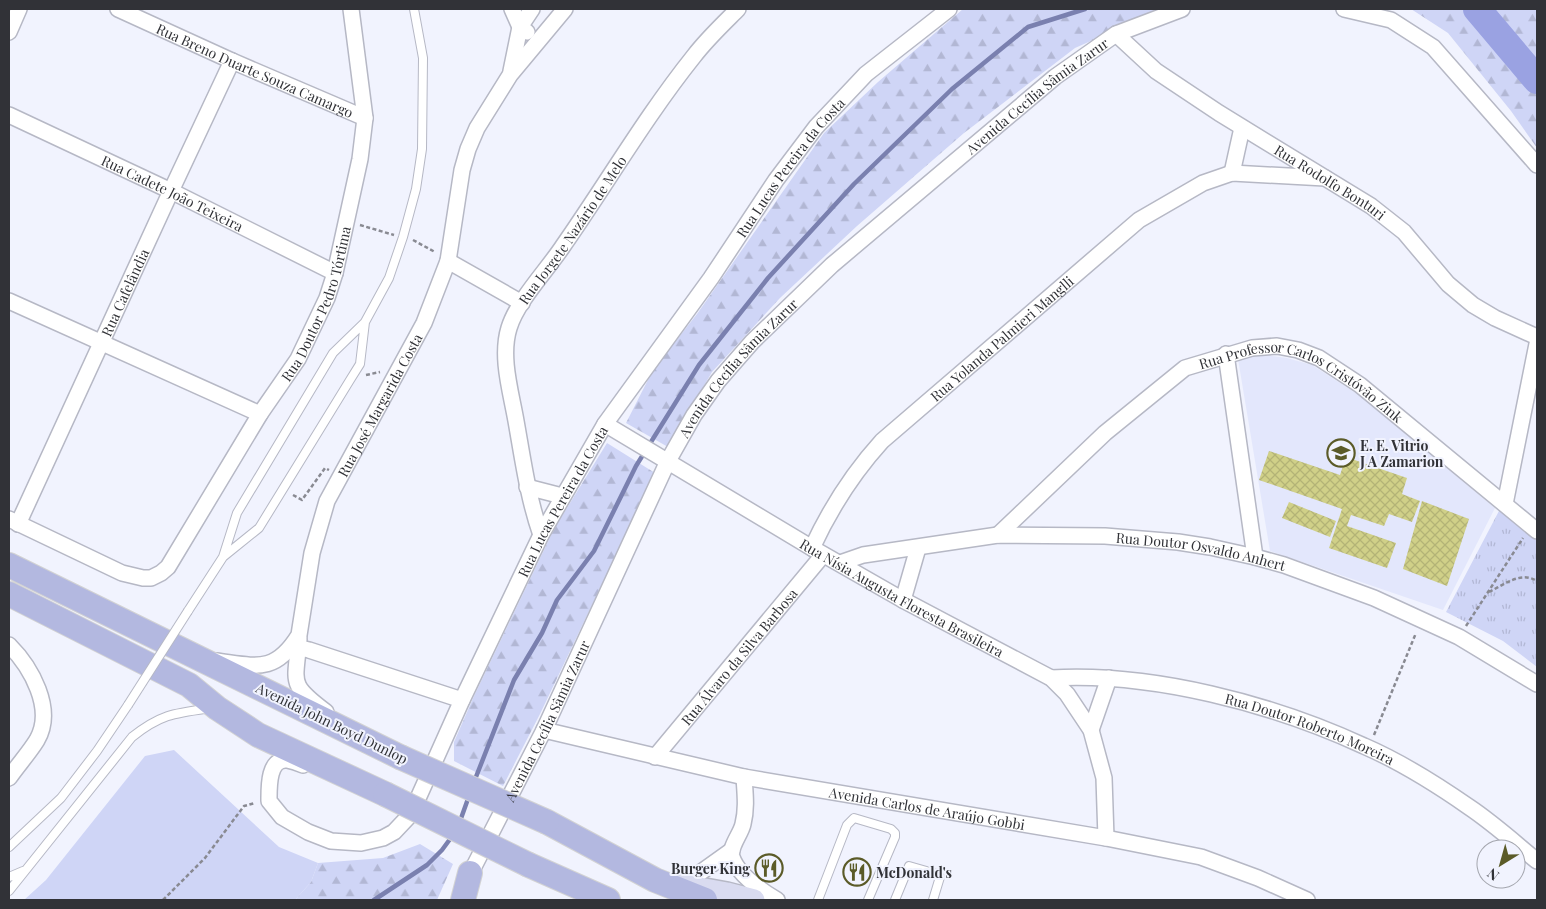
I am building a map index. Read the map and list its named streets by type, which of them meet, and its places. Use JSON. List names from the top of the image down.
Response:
{
  "streets": {
    "main road": ["Avenida John Boyd Dunlop"],
    "street": [
      "Rua Breno Duarte Souza Camargo",
      "Avenida Cecília Sâmia Zarur",
      "Rua Lucas Pereira da Costa",
      "Rua Rodolfo Bonturi",
      "Rua Cadete João Teixeira",
      "Rua Jorgete Nazário de Melo",
      "Rua Cafelândia",
      "Rua Doutor Pedro Tórtima",
      "Rua Yolanda Palmieri Manglli",
      "Rua Professor Carlos Cristóvão Zink",
      "Rua José Margarida Costa",
      "Rua Doutor Osvaldo Anhert",
      "Rua Nísia Augusta Floresta Brasileira",
      "Rua Álvaro da Silva Barbosa",
      "Rua Doutor Roberto Moreira",
      "Avenida Carlos de Araújo Gobbi"
    ]
  },
  "crossings": [
    ["Rua Breno Duarte Souza Camargo", "Rua Cafelândia"],
    ["Rua Breno Duarte Souza Camargo", "Rua Doutor Pedro Tórtima"],
    ["Avenida Cecília Sâmia Zarur", "Rua Rodolfo Bonturi"],
    ["Avenida Cecília Sâmia Zarur", "Rua Nísia Augusta Floresta Brasileira"],
    ["Avenida Cecília Sâmia Zarur", "Avenida Carlos de Araújo Gobbi"],
    ["Rua Lucas Pereira da Costa", "Rua Jorgete Nazário de Melo"],
    ["Rua Lucas Pereira da Costa", "Rua Nísia Augusta Floresta Brasileira"],
    ["Rua Rodolfo Bonturi", "Rua Yolanda Palmieri Manglli"],
    ["Rua Cadete João Teixeira", "Rua Cafelândia"],
    ["Rua Cadete João Teixeira", "Rua Doutor Pedro Tórtima"],
    ["Rua Cafelândia", "Rua Doutor Pedro Tórtima"],
    ["Rua Yolanda Palmieri Manglli", "Rua Nísia Augusta Floresta Brasileira"],
    ["Rua Yolanda Palmieri Manglli", "Rua Álvaro da Silva Barbosa"],
    ["Rua Professor Carlos Cristóvão Zink", "Rua Doutor Osvaldo Anhert"],
    ["Rua José Margarida Costa", "Avenida John Boyd Dunlop"],
    ["Rua Doutor Osvaldo Anhert", "Rua Nísia Augusta Floresta Brasileira"],
    ["Rua Nísia Augusta Floresta Brasileira", "Rua Álvaro da Silva Barbosa"],
    ["Rua Nísia Augusta Floresta Brasileira", "Rua Doutor Roberto Moreira"],
    ["Rua Nísia Augusta Floresta Brasileira", "Avenida Carlos de Araújo Gobbi"],
    ["Rua Álvaro da Silva Barbosa", "Avenida Carlos de Araújo Gobbi"]
  ],
  "places": {
    "school or university": ["E. E. Vitrio J A Zamarion"],
    "restaurant": ["Burger King", "McDonald's"]
  },
  "north": "bottom left"
}
